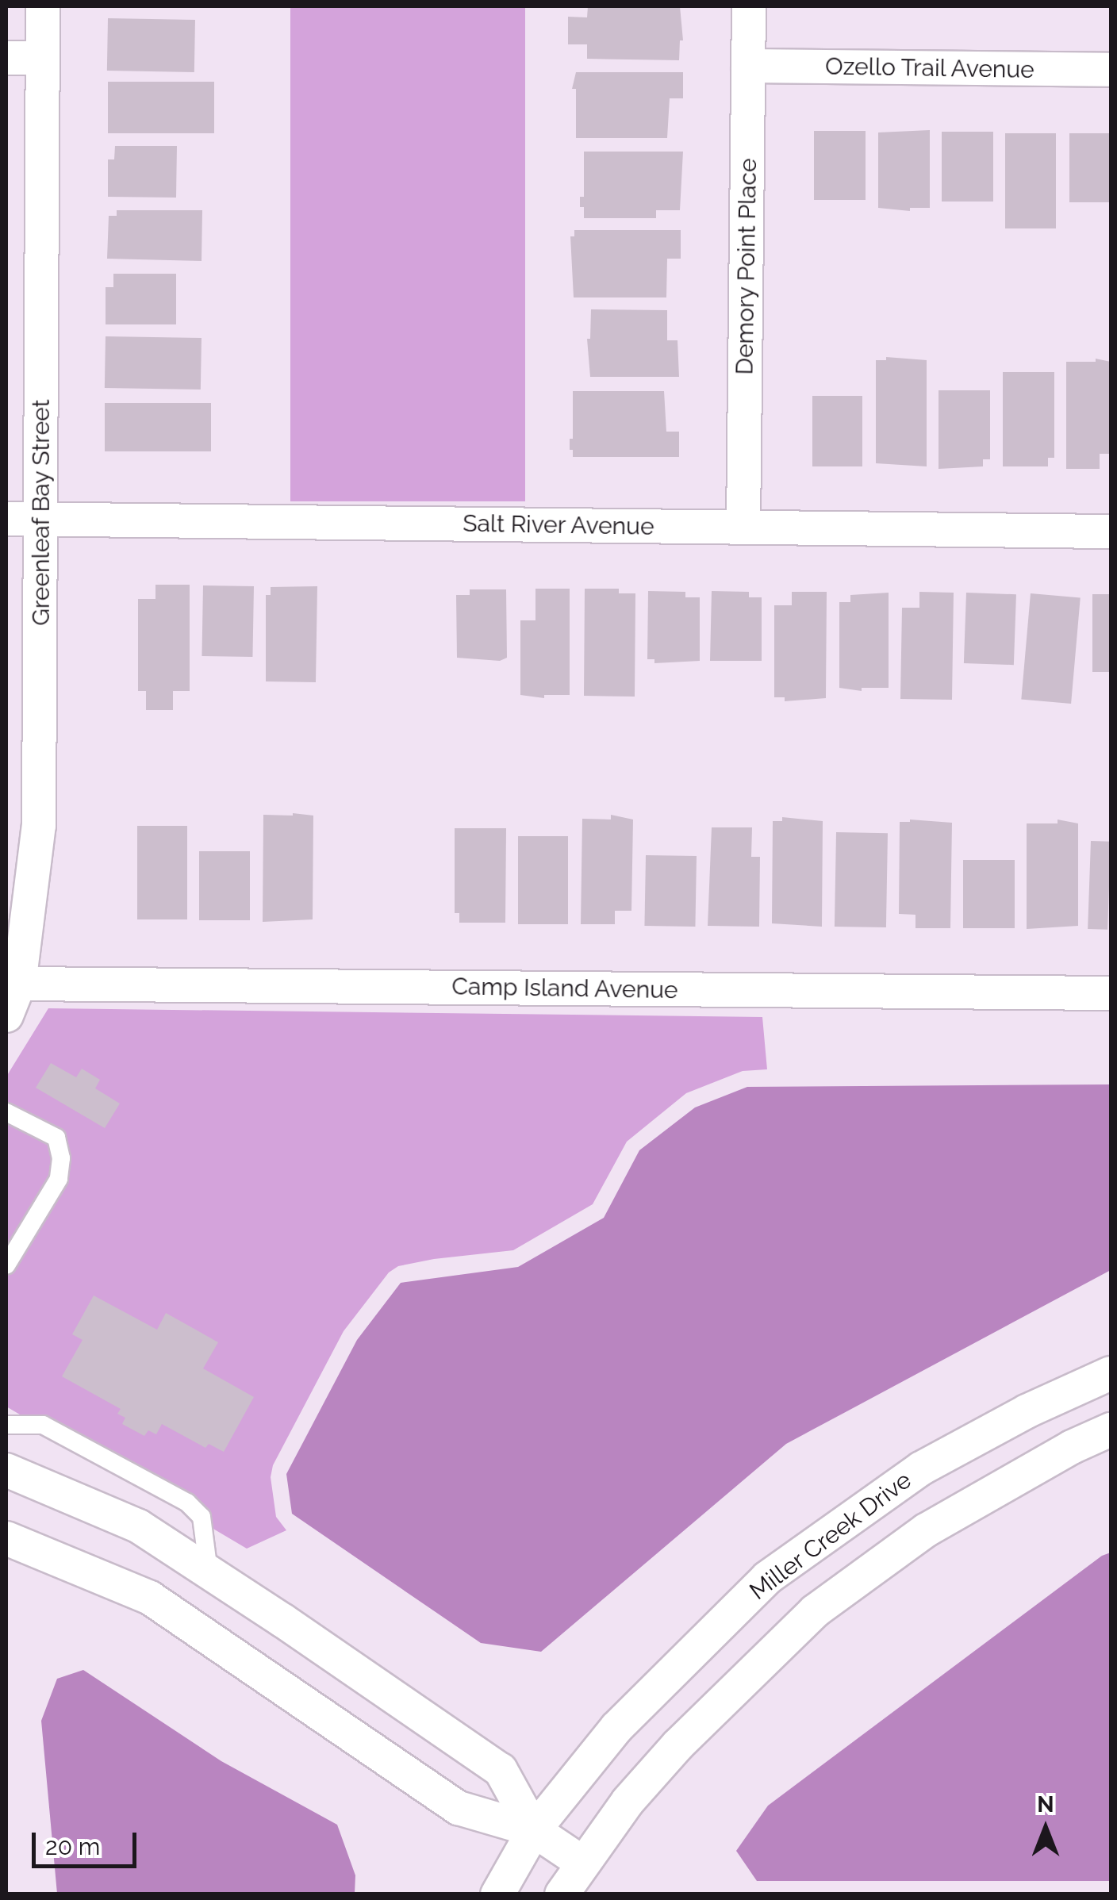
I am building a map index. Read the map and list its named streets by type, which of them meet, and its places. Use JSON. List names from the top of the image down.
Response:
{
  "streets": {
    "street": [
      "Ozello Trail Avenue",
      "Demory Point Place",
      "Greenleaf Bay Street",
      "Salt River Avenue",
      "Camp Island Avenue",
      "Miller Creek Drive"
    ]
  },
  "crossings": [
    ["Ozello Trail Avenue", "Demory Point Place"],
    ["Demory Point Place", "Salt River Avenue"],
    ["Greenleaf Bay Street", "Salt River Avenue"],
    ["Greenleaf Bay Street", "Camp Island Avenue"]
  ],
  "scale_bar": "20 m",
  "north": "top"
}
